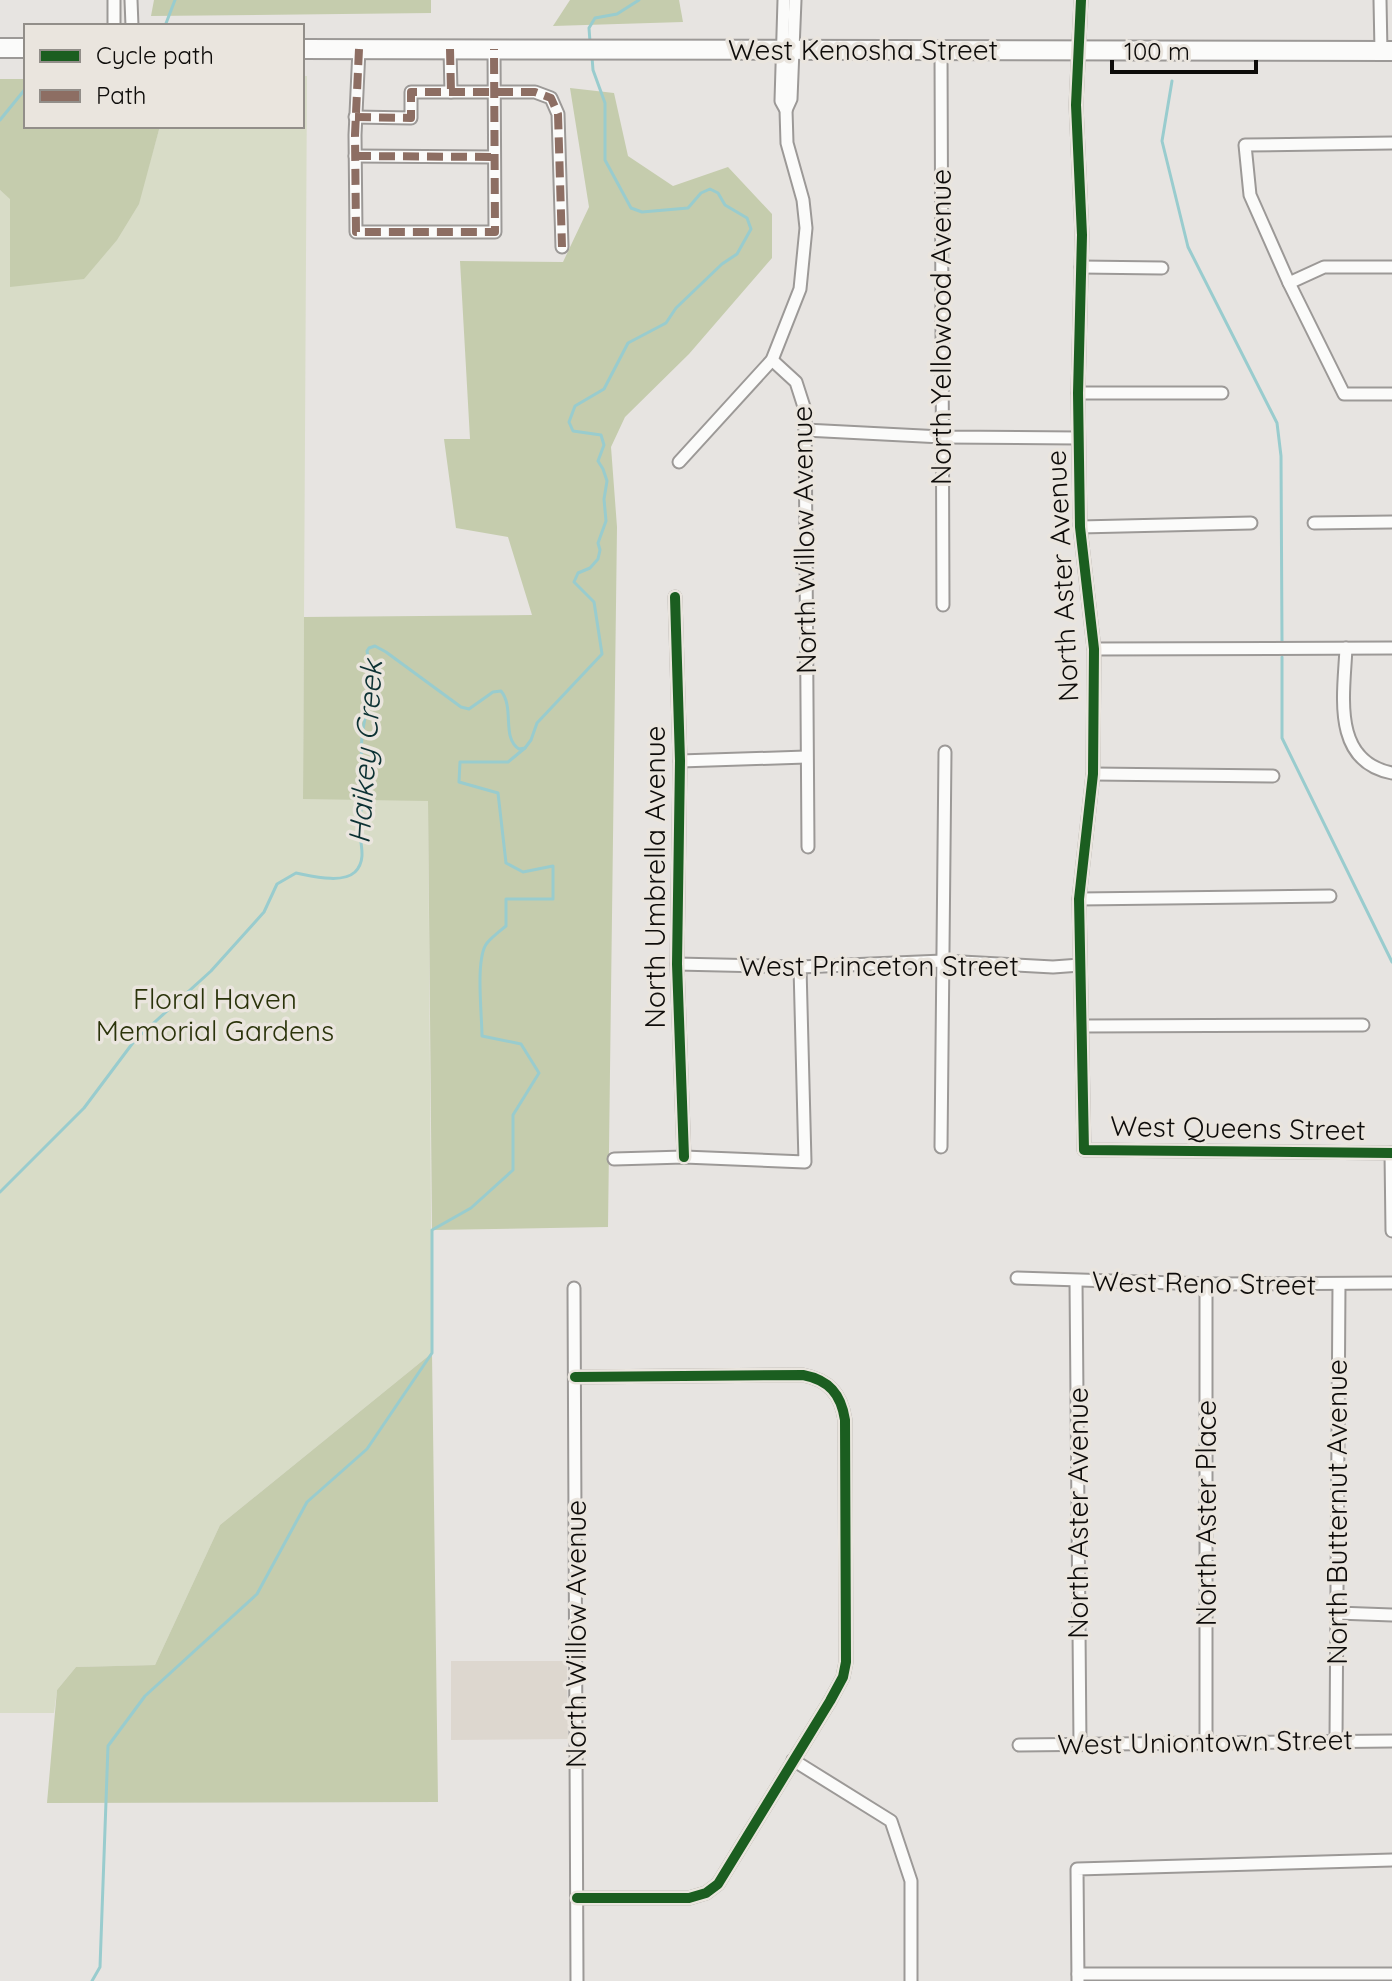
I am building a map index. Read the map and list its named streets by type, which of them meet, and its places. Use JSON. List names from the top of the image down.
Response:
{
  "streets": {
    "main road": ["West Kenosha Street"],
    "street": [
      "North Yellowood Avenue",
      "North Willow Avenue",
      "North Aster Avenue",
      "North Umbrella Avenue",
      "West Princeton Street",
      "West Queens Street",
      "West Reno Street",
      "North Butternut Avenue",
      "North Aster Place",
      "West Uniontown Street"
    ]
  },
  "crossings": [
    ["West Kenosha Street", "North Yellowood Avenue"],
    ["West Kenosha Street", "North Aster Avenue"],
    ["North Aster Avenue", "West Princeton Street"],
    ["North Aster Avenue", "West Queens Street"],
    ["North Aster Avenue", "West Reno Street"],
    ["North Aster Avenue", "West Uniontown Street"],
    ["North Umbrella Avenue", "West Princeton Street"],
    ["West Reno Street", "North Butternut Avenue"],
    ["West Reno Street", "North Aster Place"],
    ["North Butternut Avenue", "West Uniontown Street"],
    ["North Aster Place", "West Uniontown Street"]
  ],
  "water": ["Haikey Creek"],
  "parks": ["Floral Haven Memorial Gardens"],
  "legend": ["Cycle path", "Path"],
  "scale_bar": "100 m"
}
